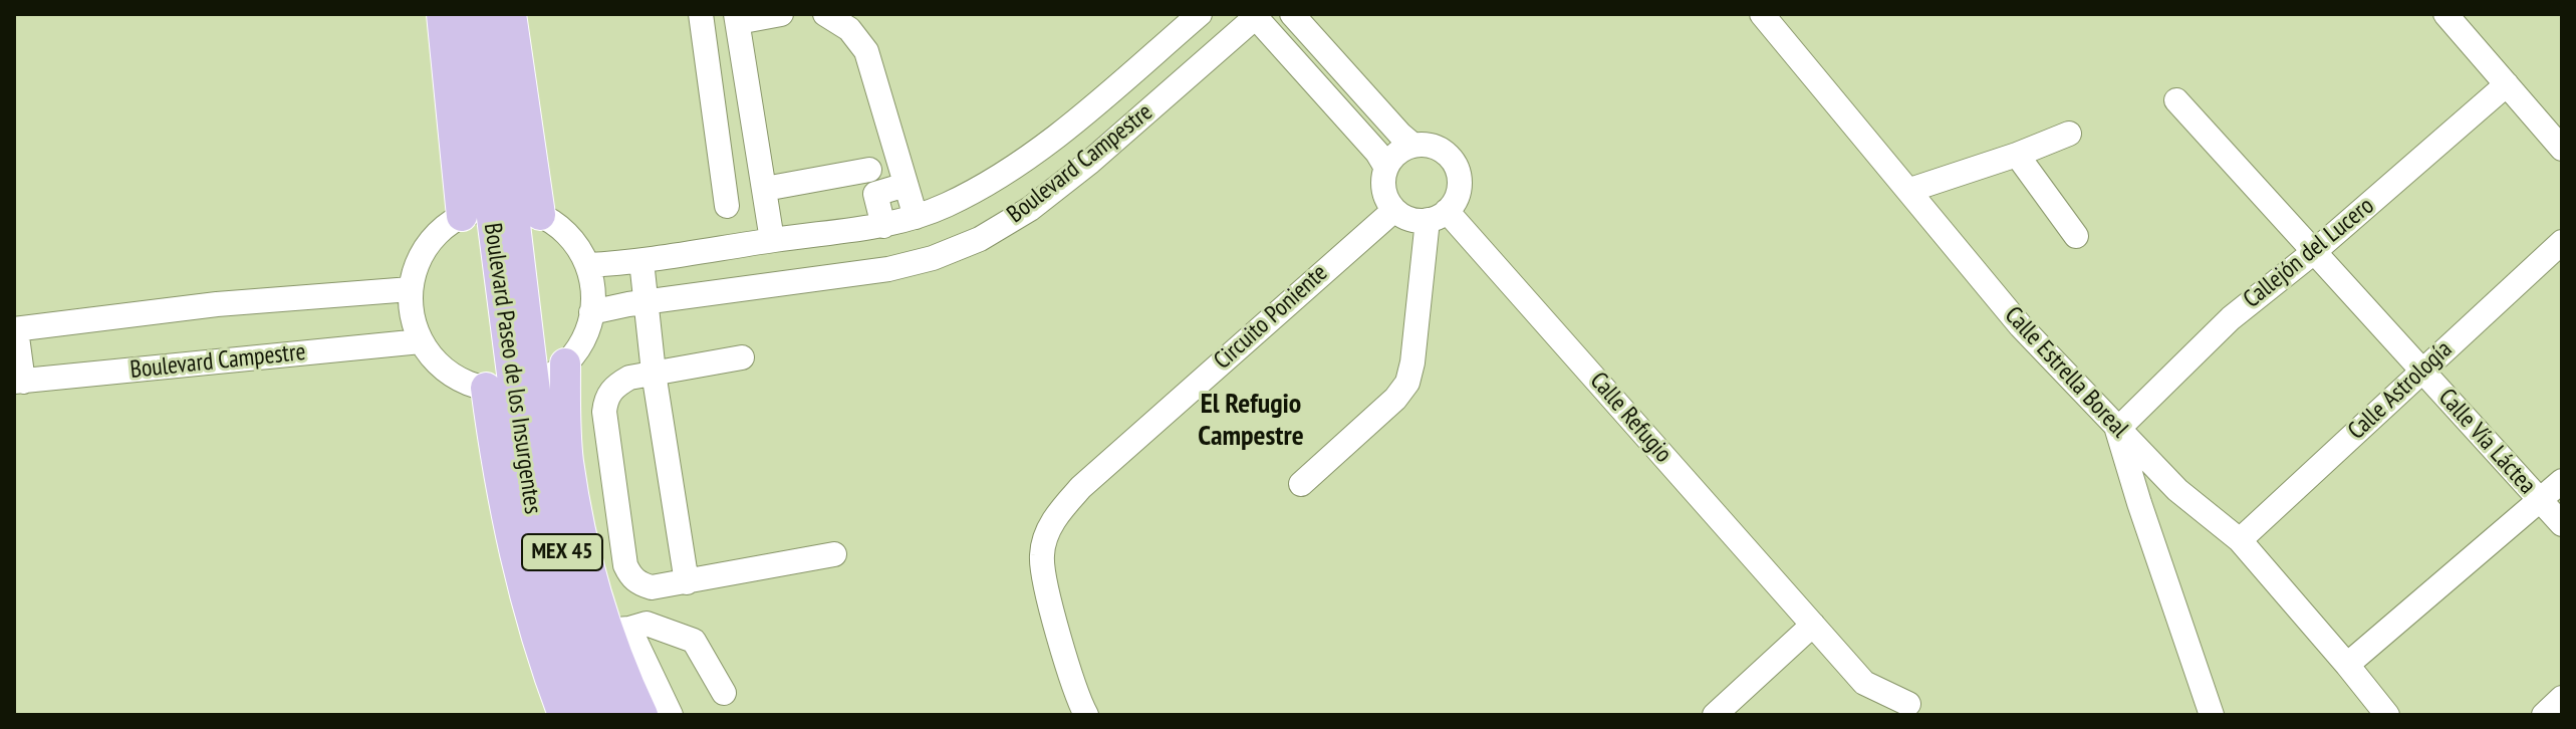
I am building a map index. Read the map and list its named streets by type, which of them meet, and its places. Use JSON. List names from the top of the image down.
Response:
{
  "streets": {
    "main road": ["Boulevard Paseo de los Insurgentes", "MEX 45"],
    "street": [
      "Boulevard Campestre",
      "Callejón del Lucero",
      "Circuito Poniente",
      "Calle Estrella Boreal",
      "Calle Astrología",
      "Calle Refugio",
      "Calle Vía Láctea"
    ]
  },
  "crossings": [
    ["Callejón del Lucero", "Calle Estrella Boreal"],
    ["Callejón del Lucero", "Calle Vía Láctea"],
    ["Circuito Poniente", "Calle Refugio"],
    ["Calle Estrella Boreal", "Calle Astrología"],
    ["Calle Astrología", "Calle Vía Láctea"]
  ],
  "districts": ["El Refugio Campestre"]
}
